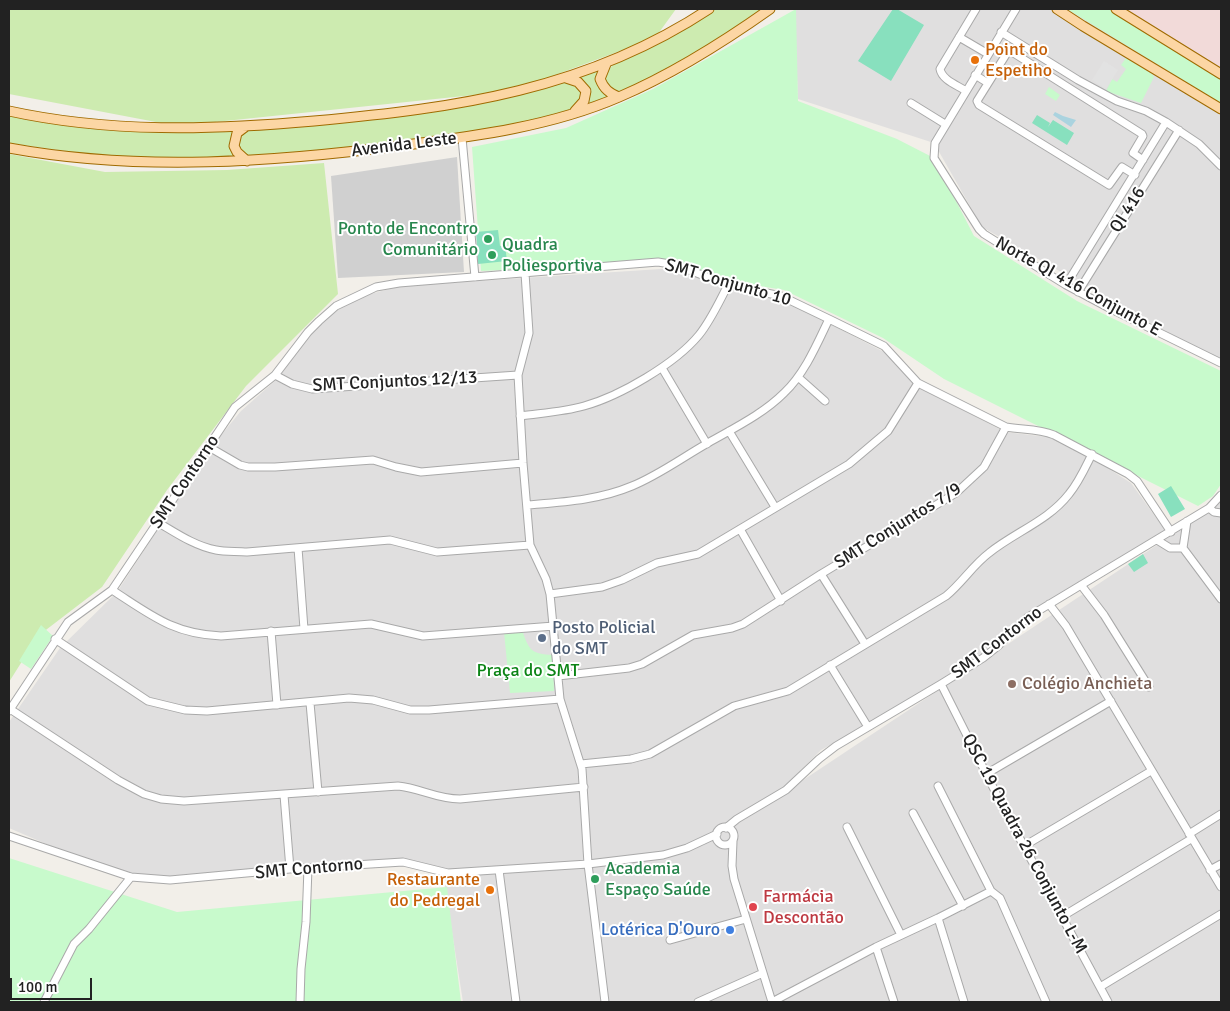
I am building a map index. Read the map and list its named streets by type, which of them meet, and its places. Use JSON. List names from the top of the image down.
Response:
{
  "streets": {
    "main road": ["Avenida Leste"],
    "street": [
      "QI 416",
      "SMT Conjunto 10",
      "Norte QI 416 Conjunto E",
      "SMT Conjuntos 12/13",
      "SMT Contorno",
      "SMT Conjuntos 7/9",
      "QSC 19 Quadra 26 Conjunto L-M"
    ]
  },
  "crossings": [
    ["QI 416", "Norte QI 416 Conjunto E"],
    ["SMT Conjunto 10", "SMT Conjuntos 12/13"],
    ["SMT Conjunto 10", "SMT Contorno"],
    ["SMT Conjunto 10", "SMT Conjuntos 7/9"],
    ["SMT Conjuntos 12/13", "SMT Contorno"],
    ["SMT Contorno", "QSC 19 Quadra 26 Conjunto L-M"]
  ],
  "parks": ["Praça do SMT"],
  "places": [
    "Point do Espetiho",
    "Ponto de Encontro Comunitário",
    "Quadra Poliesportiva",
    "Posto Policial do SMT",
    "Colégio Anchieta",
    "Academia Espaço Saúde",
    "Restaurante do Pedregal",
    "Farmácia Descontão",
    "Lotérica D'Ouro"
  ],
  "scale_bar": "100 m"
}
